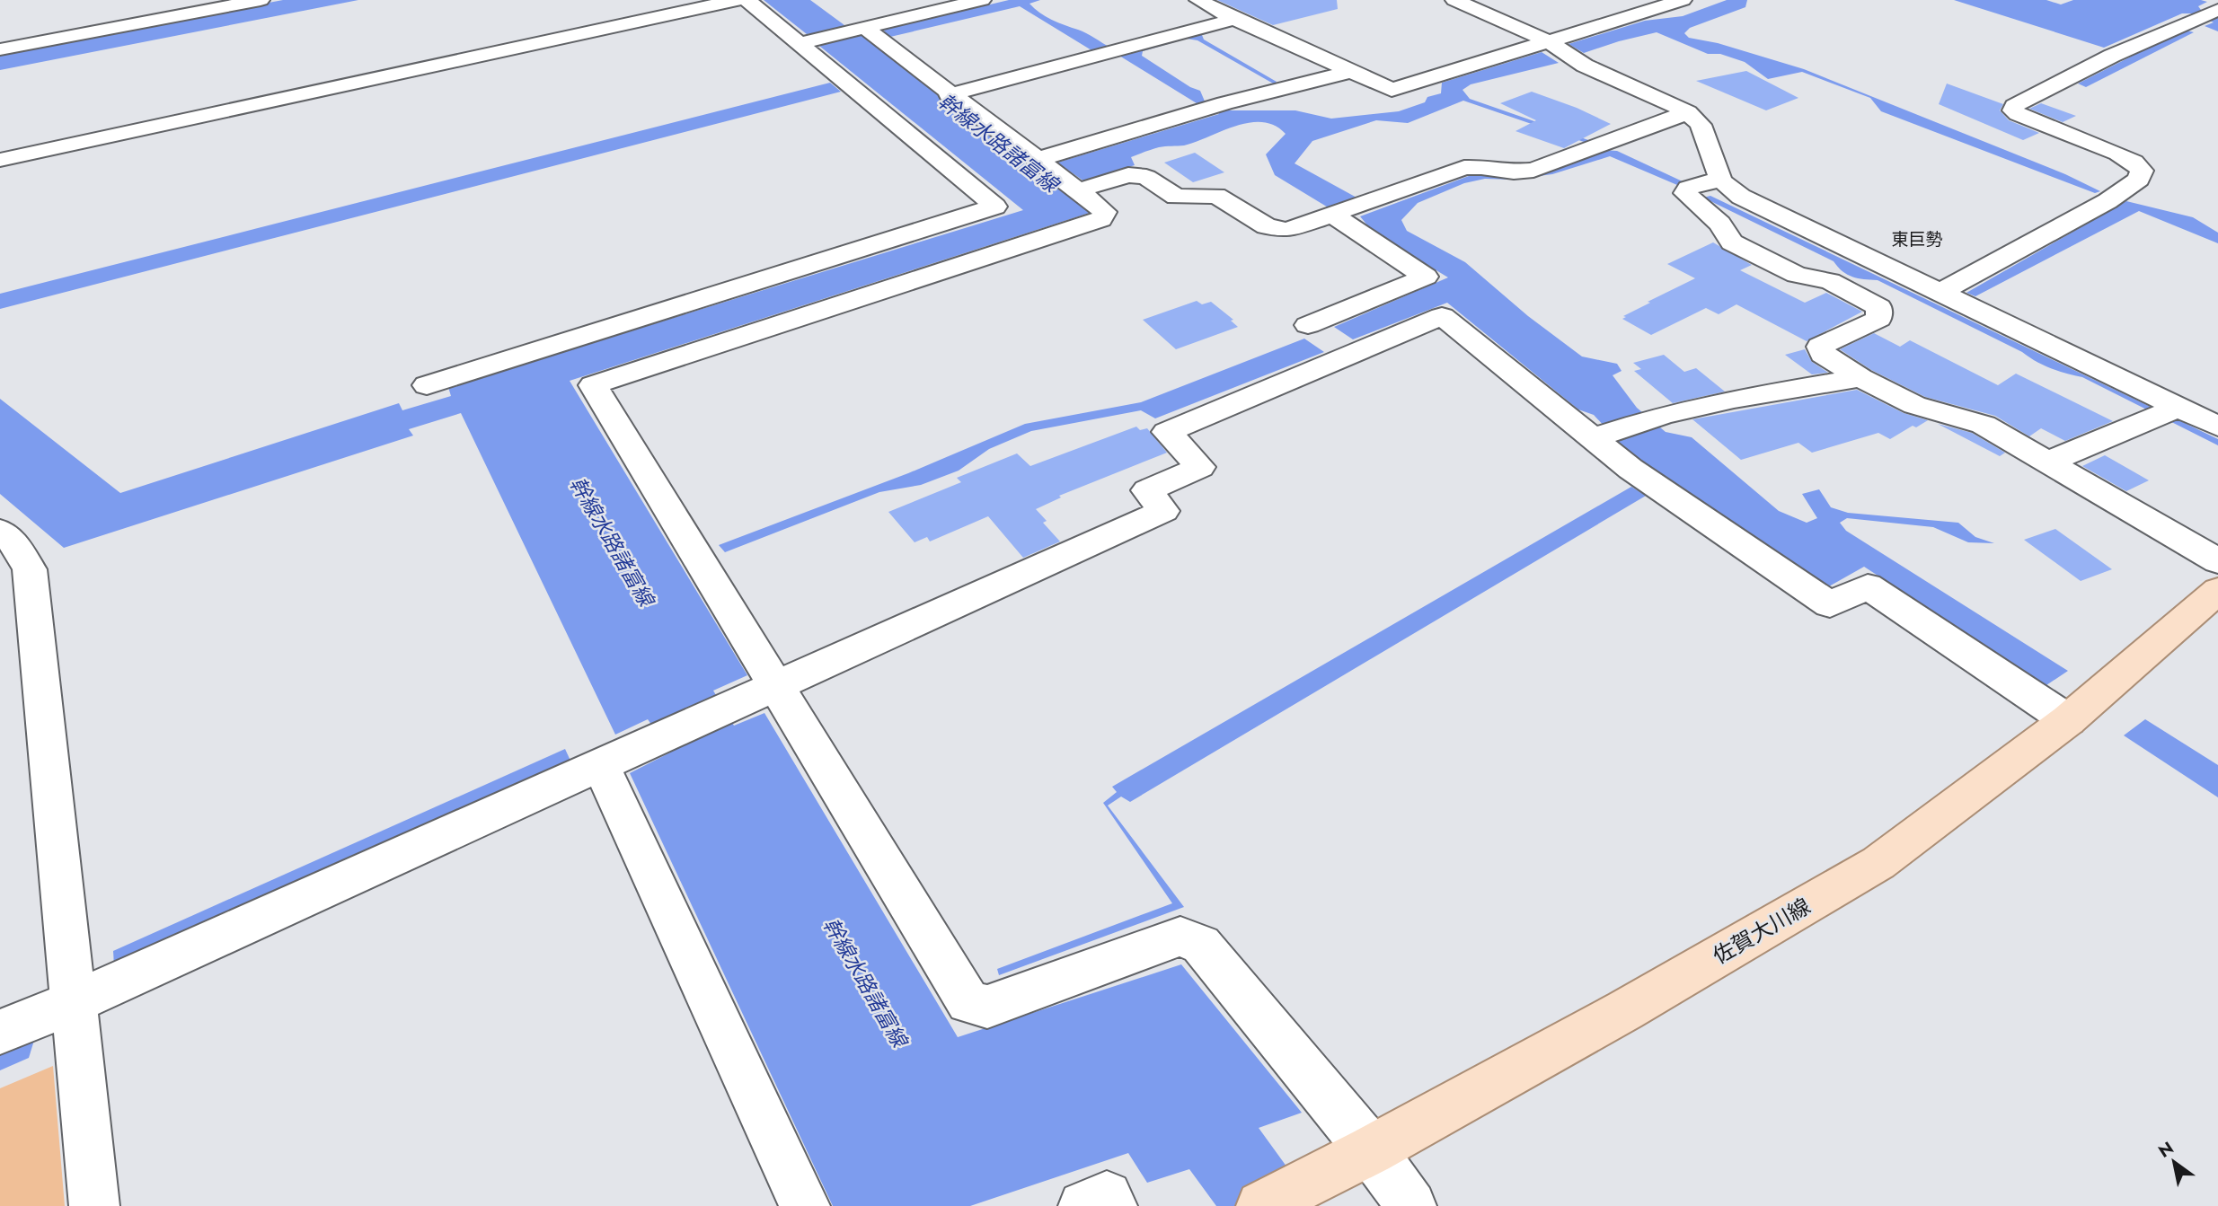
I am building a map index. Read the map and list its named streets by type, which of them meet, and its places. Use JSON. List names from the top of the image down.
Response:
{
  "streets": {
    "main road": ["佐賀大川線"]
  },
  "districts": ["東巨勢"],
  "water": ["幹線水路諸富線"],
  "north": "top left"
}
